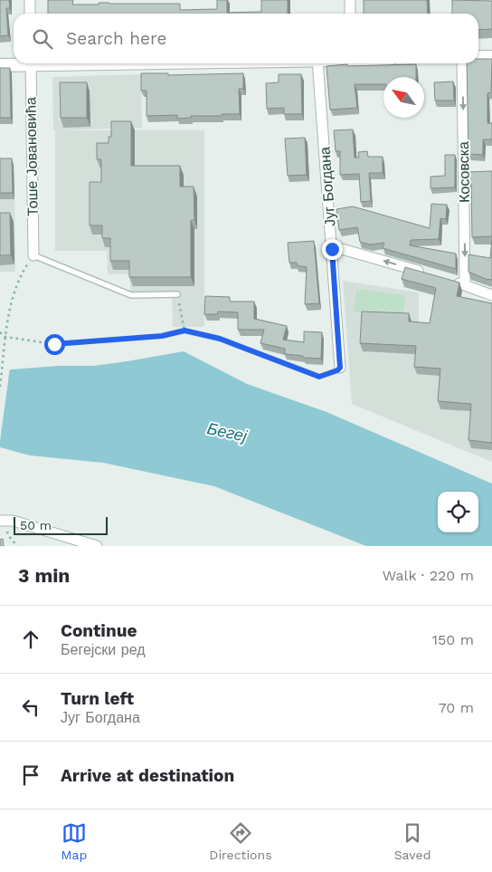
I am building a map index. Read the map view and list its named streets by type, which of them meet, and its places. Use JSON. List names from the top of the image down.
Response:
{
  "streets": {
    "street": ["Тоше Јовановића", "Косовска", "Југ Богдана"]
  },
  "one_way": ["Косовска"],
  "water": ["Бегеј"],
  "scale_bar": "50 m",
  "north": "top left",
  "page": {
    "search": "Search here",
    "scale": "50 m",
    "heading": ["3 min", "Walk · 220 m"],
    "list": [
      ["Continue", "Бегејски ред", "150 m"],
      ["Turn left", "Југ Богдана", "70 m"],
      "Arrive at destination"
    ],
    "nav": ["Map", "Directions", "Saved"]
  }
}
